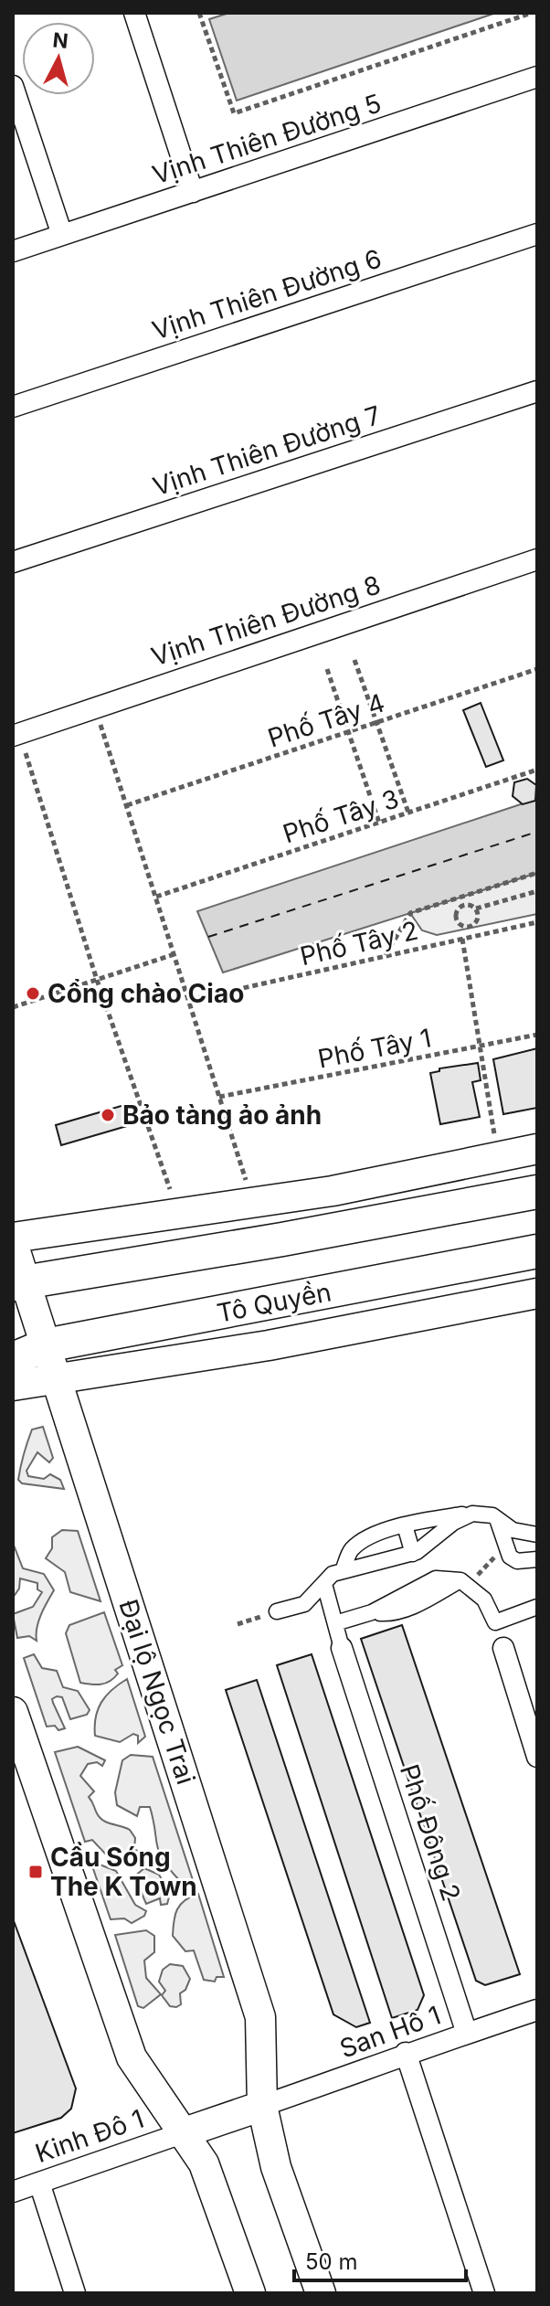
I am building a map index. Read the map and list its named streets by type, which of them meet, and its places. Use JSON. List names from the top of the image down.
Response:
{
  "streets": {
    "main road": ["Tô Quyền", "Đại lộ Ngọc Trai"],
    "street": [
      "Vịnh Thiên Đường 5",
      "Vịnh Thiên Đường 6",
      "Vịnh Thiên Đường 7",
      "Vịnh Thiên Đường 8",
      "Phố Đông 2",
      "San Hô 1",
      "Kinh Đô 1"
    ],
    "path": [
      "Phố Tây 4",
      "Phố Tây 3",
      "Phố Tây 2",
      "Phố Tây 1"
    ]
  },
  "crossings": [
    ["Tô Quyền", "Đại lộ Ngọc Trai"],
    ["Đại lộ Ngọc Trai", "San Hô 1"],
    ["Phố Đông 2", "San Hô 1"]
  ],
  "places": {
    "other": ["Cổng chào Ciao", "Bảo tàng ảo ảnh"],
    "transit": ["Cầu Sóng The K Town"]
  },
  "scale_bar": "50 m",
  "north": "top"
}
